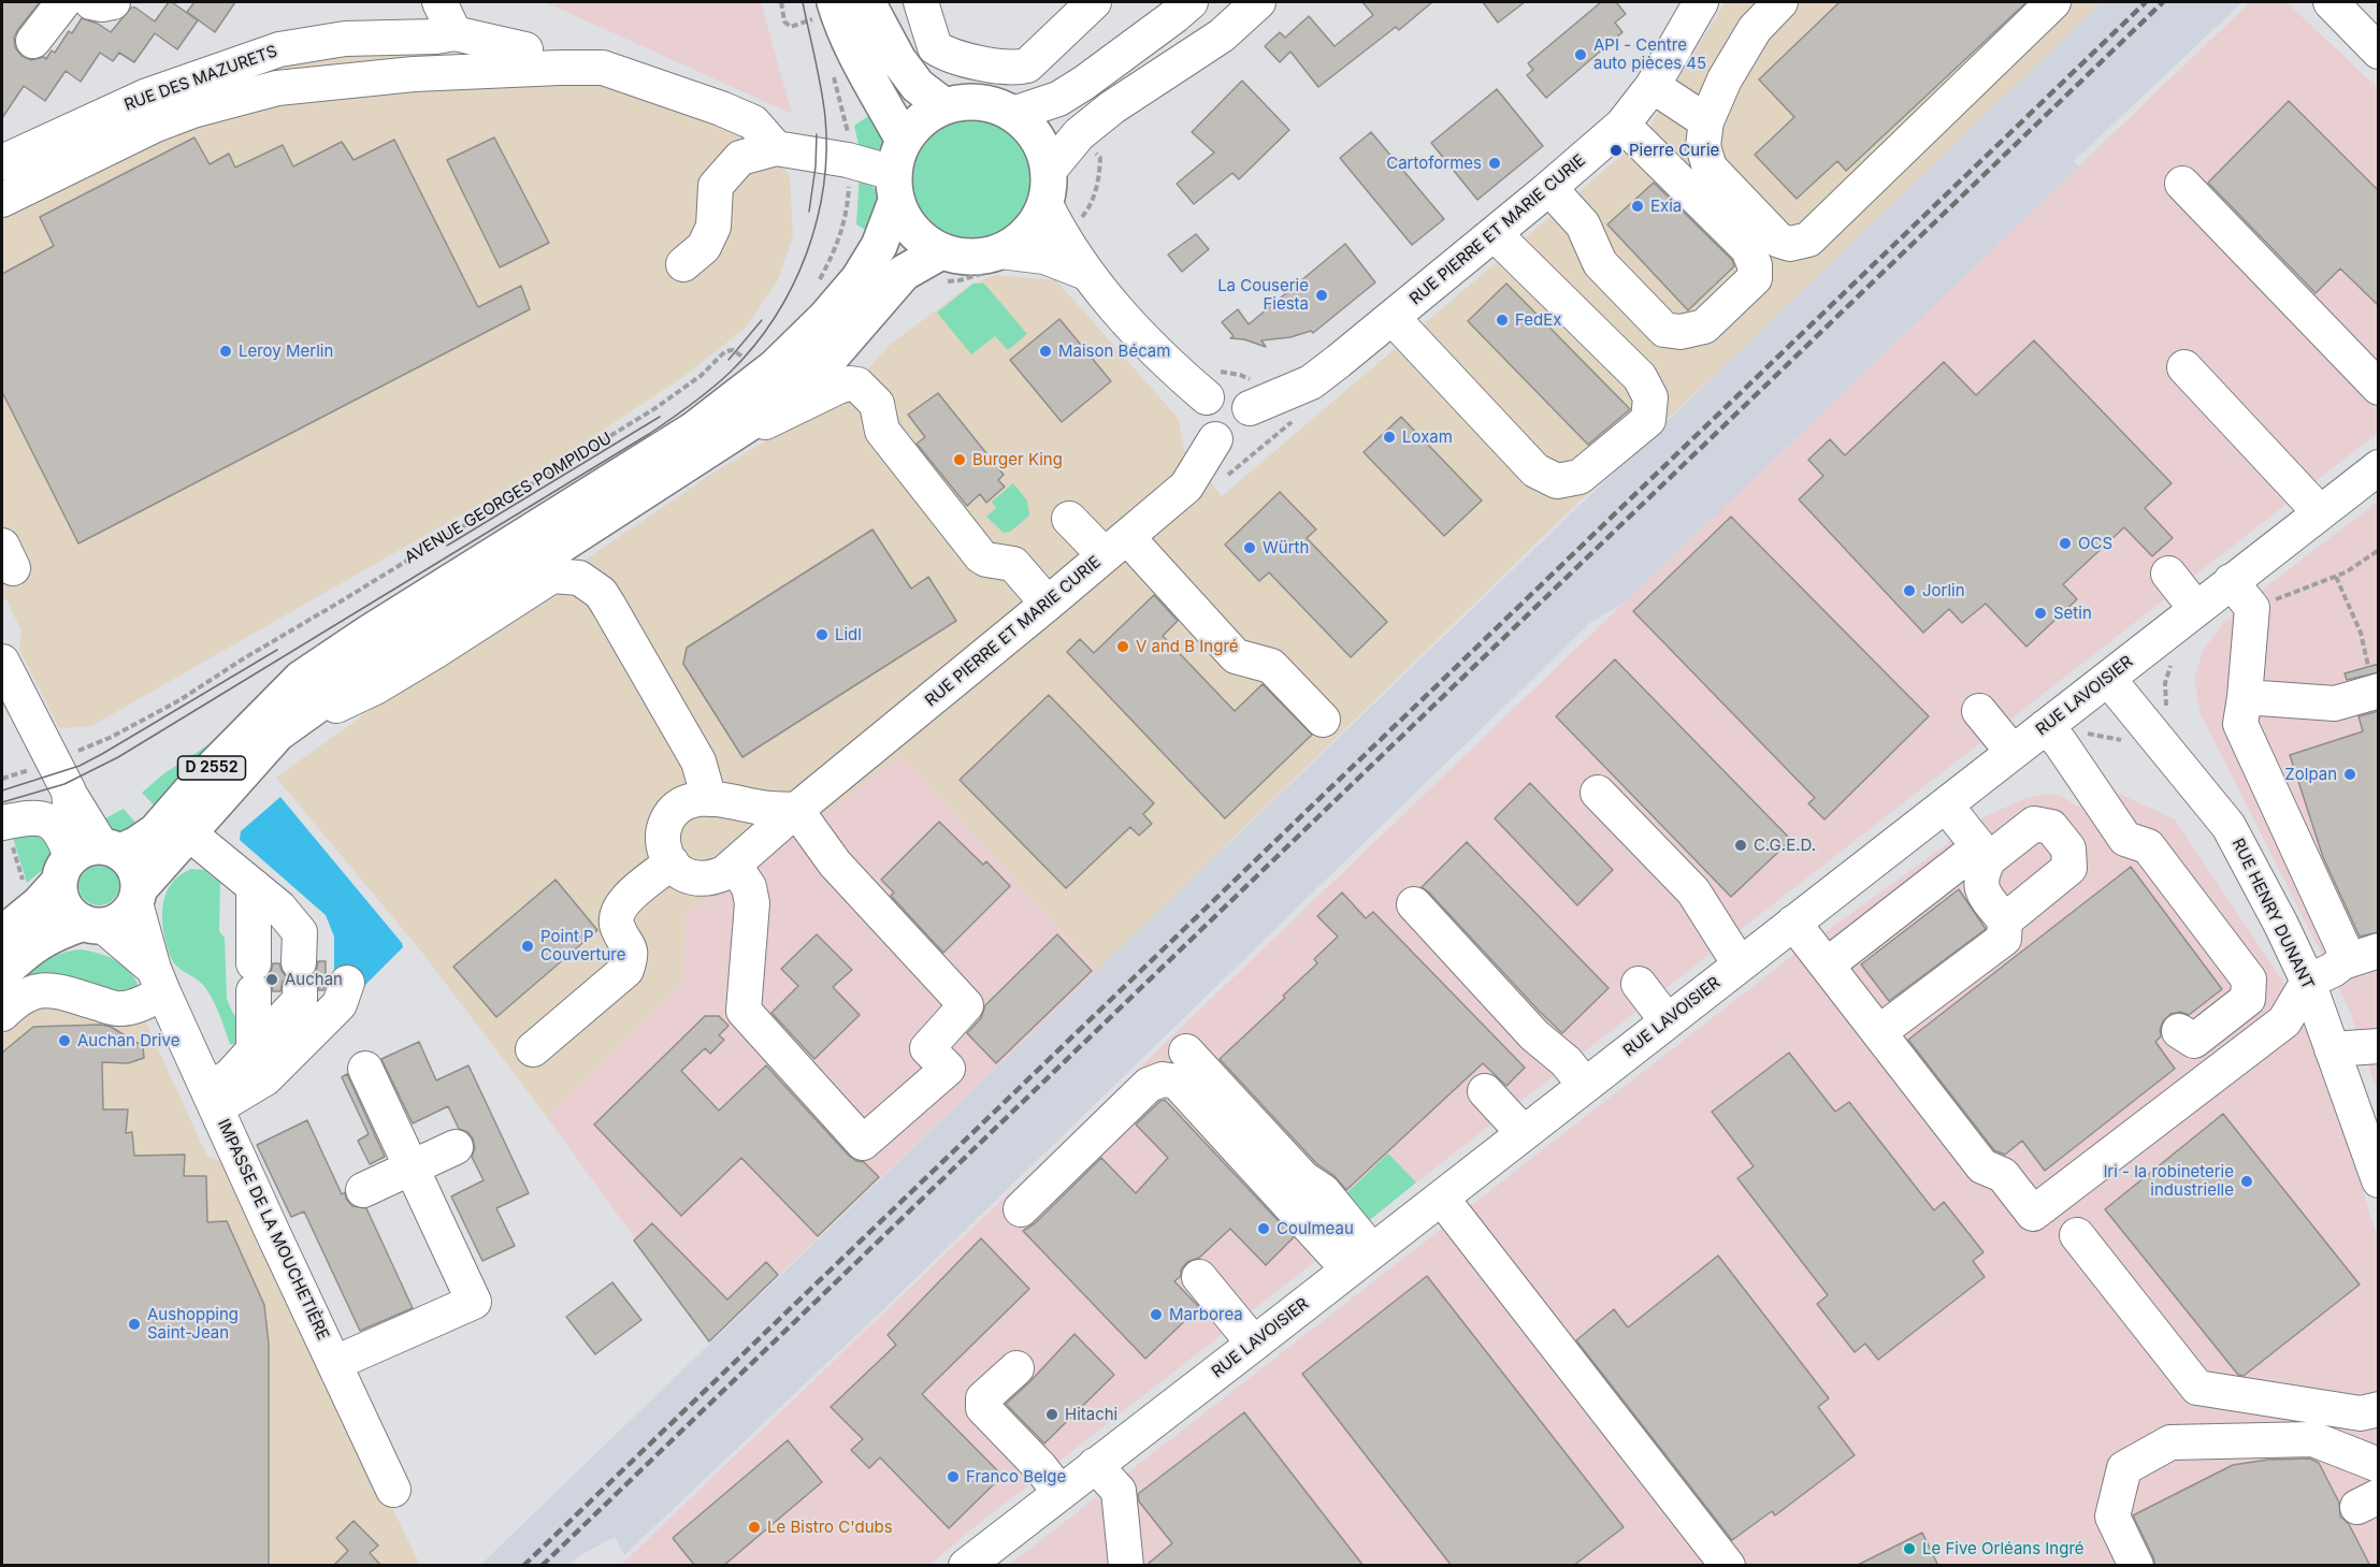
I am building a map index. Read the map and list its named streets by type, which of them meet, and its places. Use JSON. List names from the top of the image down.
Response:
{
  "streets": {
    "main road": ["D 2552"],
    "street": [
      "RUE DES MAZURETS",
      "RUE PIERRE ET MARIE CURIE",
      "RUE LAVOISIER",
      "RUE HENRY DUNANT",
      "IMPASSE DE LA MOUCHETIÈRE"
    ],
    "path": ["AVENUE GEORGES POMPIDOU"]
  },
  "crossings": [
    ["RUE LAVOISIER", "RUE HENRY DUNANT"],
    ["D 2552", "IMPASSE DE LA MOUCHETIÈRE"]
  ],
  "places": [
    "API - Centre auto pièces 45",
    "Pierre Curie",
    "Cartoformes",
    "Exia",
    "La Couserie Fiesta",
    "FedEx",
    "Leroy Merlin",
    "Maison Bécam",
    "Loxam",
    "Burger King",
    "OCS",
    "Würth",
    "Jorlin",
    "Setin",
    "Lidl",
    "V and B Ingré",
    "Zolpan",
    "C.G.E.D.",
    "Point P Couverture",
    "Auchan",
    "Auchan Drive",
    "lri - la robineterie industrielle",
    "Coulmeau",
    "Marborea",
    "Aushopping Saint-Jean",
    "Hitachi",
    "Franco Belge",
    "Le Bistro C'dubs",
    "Le Five Orléans Ingré"
  ]
}
